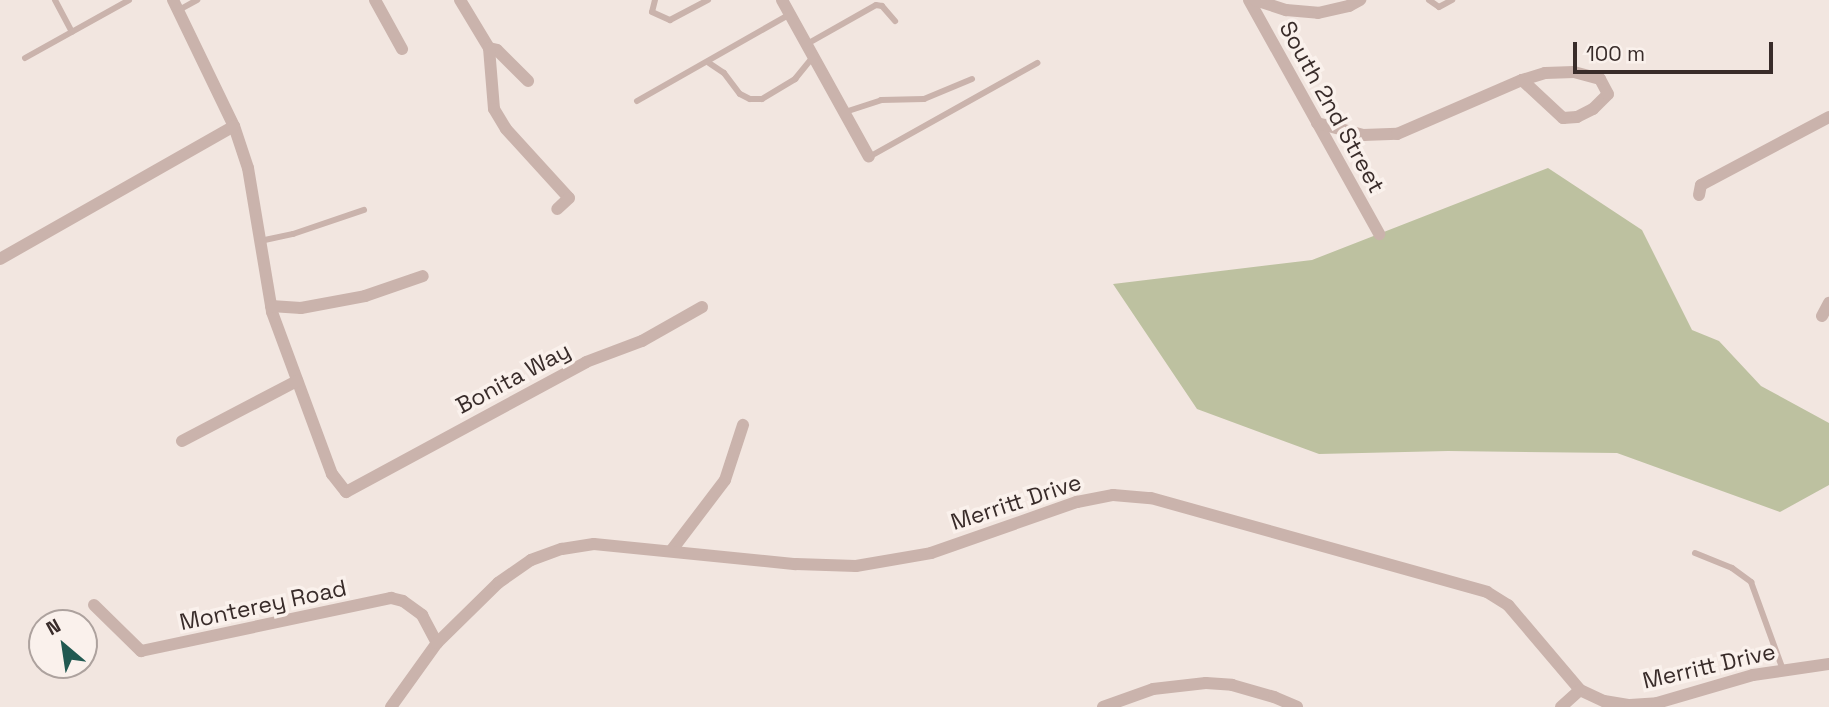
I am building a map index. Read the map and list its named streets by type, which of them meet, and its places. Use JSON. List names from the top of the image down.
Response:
{
  "streets": {
    "street": [
      "South 2nd Street",
      "Bonita Way",
      "Merritt Drive",
      "Monterey Road"
    ]
  },
  "crossings": [
    ["Merritt Drive", "Monterey Road"]
  ],
  "scale_bar": "100 m",
  "north": "top left"
}
